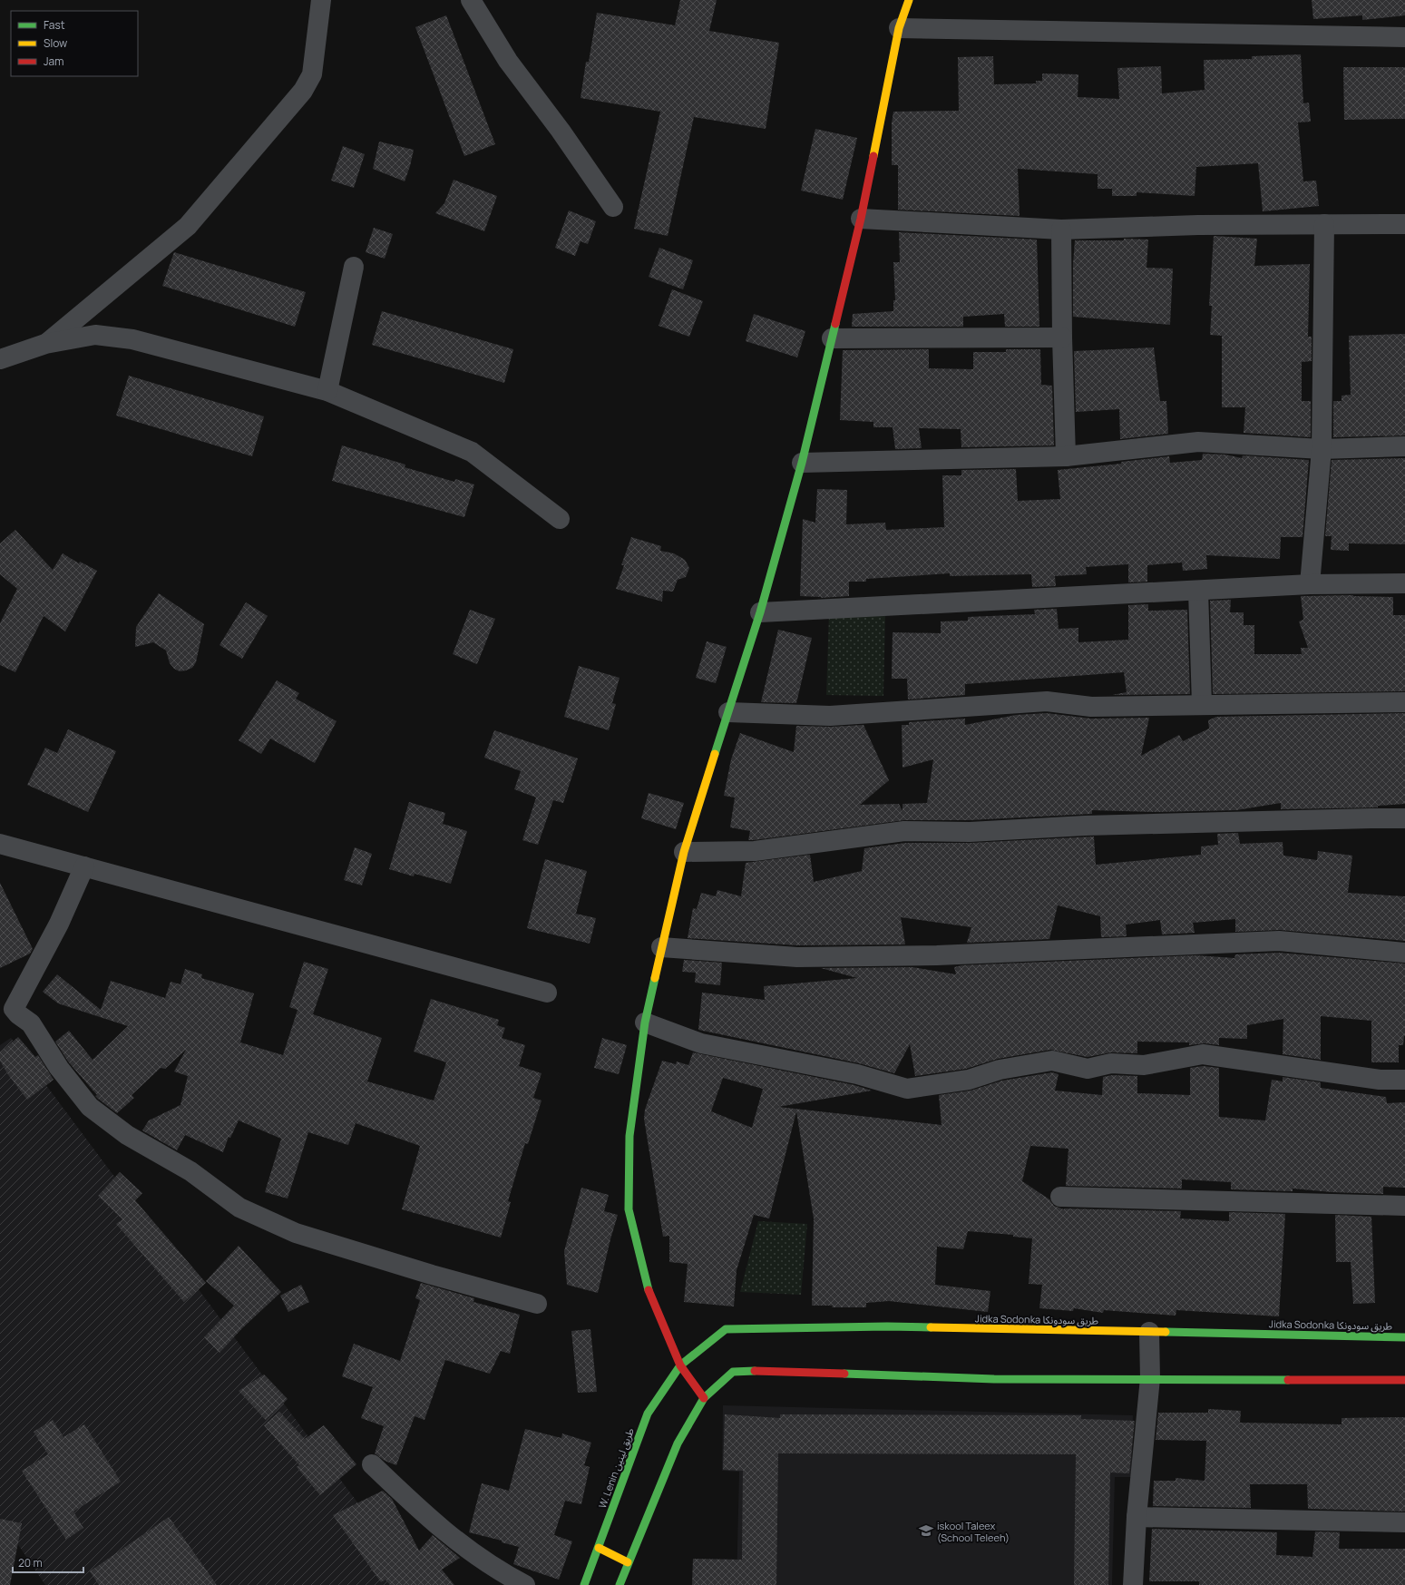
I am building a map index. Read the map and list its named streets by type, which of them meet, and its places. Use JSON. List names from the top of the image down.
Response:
{
  "streets": {
    "main road": ["Jidka Sodonka طريق سودونكا", "W. Lenin طريق لينين"]
  },
  "crossings": [
    ["Jidka Sodonka طريق سودونكا", "W. Lenin طريق لينين"]
  ],
  "places": {
    "school or university": ["iskool Taleex (School Teleeh)"]
  },
  "legend": ["Fast", "Slow", "Jam"],
  "scale_bar": "20 m"
}
